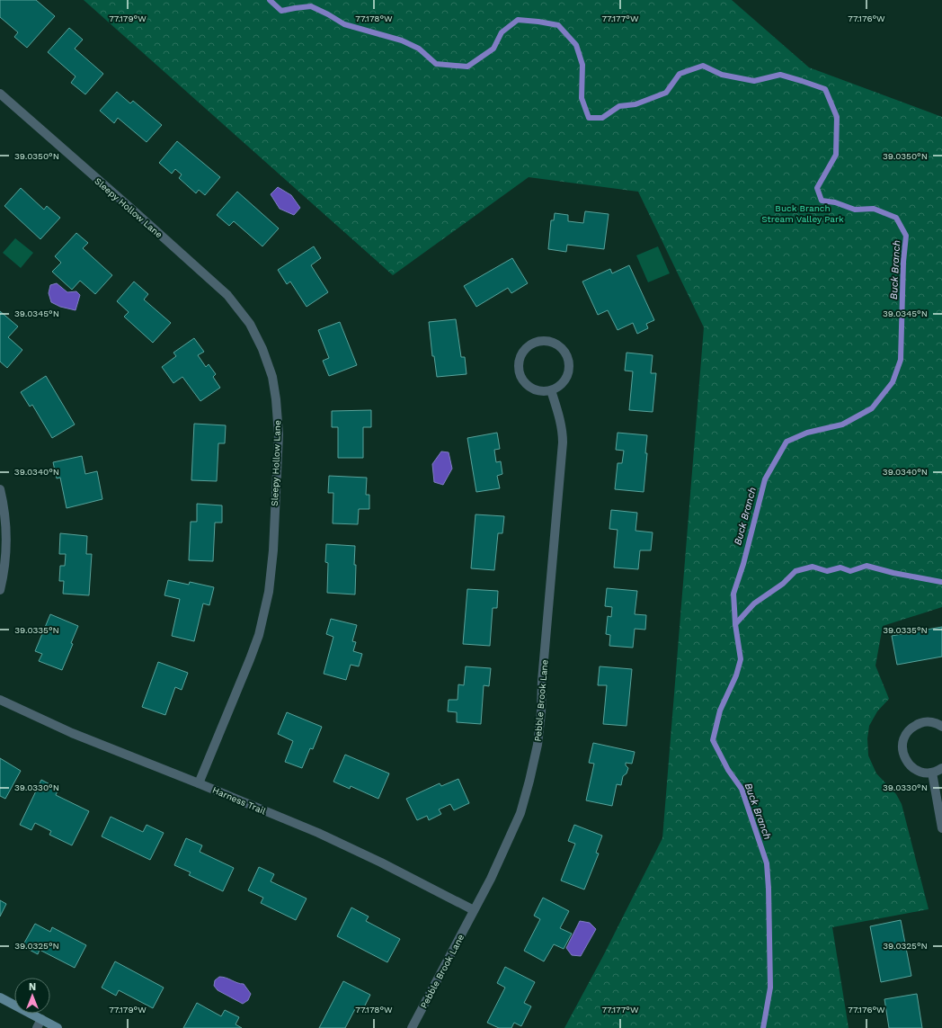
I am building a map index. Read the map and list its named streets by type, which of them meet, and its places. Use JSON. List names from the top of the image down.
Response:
{
  "streets": {
    "street": ["Sleepy Hollow Lane", "Pebble Brook Lane", "Harness Trail"]
  },
  "crossings": [
    ["Sleepy Hollow Lane", "Harness Trail"],
    ["Pebble Brook Lane", "Harness Trail"]
  ],
  "water": ["Buck Branch"],
  "parks": ["Buck Branch Stream Valley Park"],
  "north": "top",
  "coordinates": [
    "77.179°W",
    "77.178°W",
    "77.177°W",
    "77.176°W",
    "39.0350°N",
    "39.0345°N",
    "39.0340°N",
    "39.0335°N",
    "39.0330°N",
    "39.0325°N"
  ]
}
